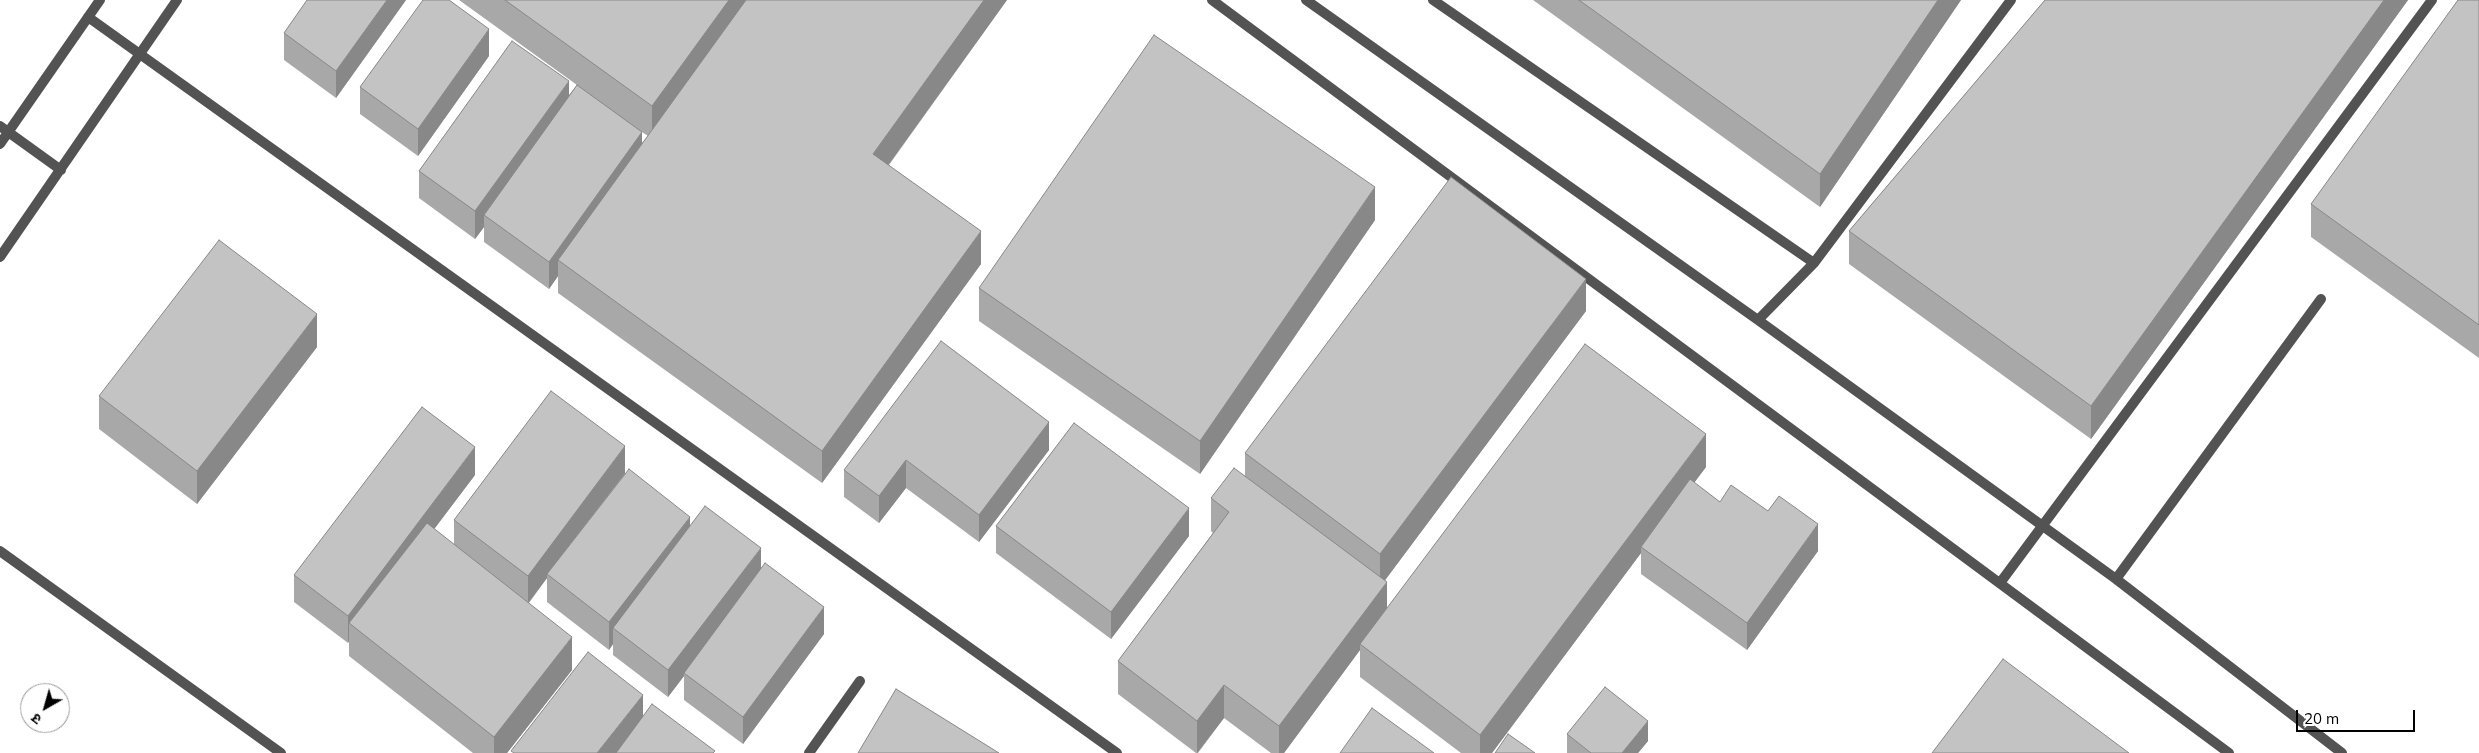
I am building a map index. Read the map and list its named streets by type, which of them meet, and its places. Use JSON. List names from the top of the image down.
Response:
{
  "scale_bar": "20 m",
  "north": "bottom left"
}
